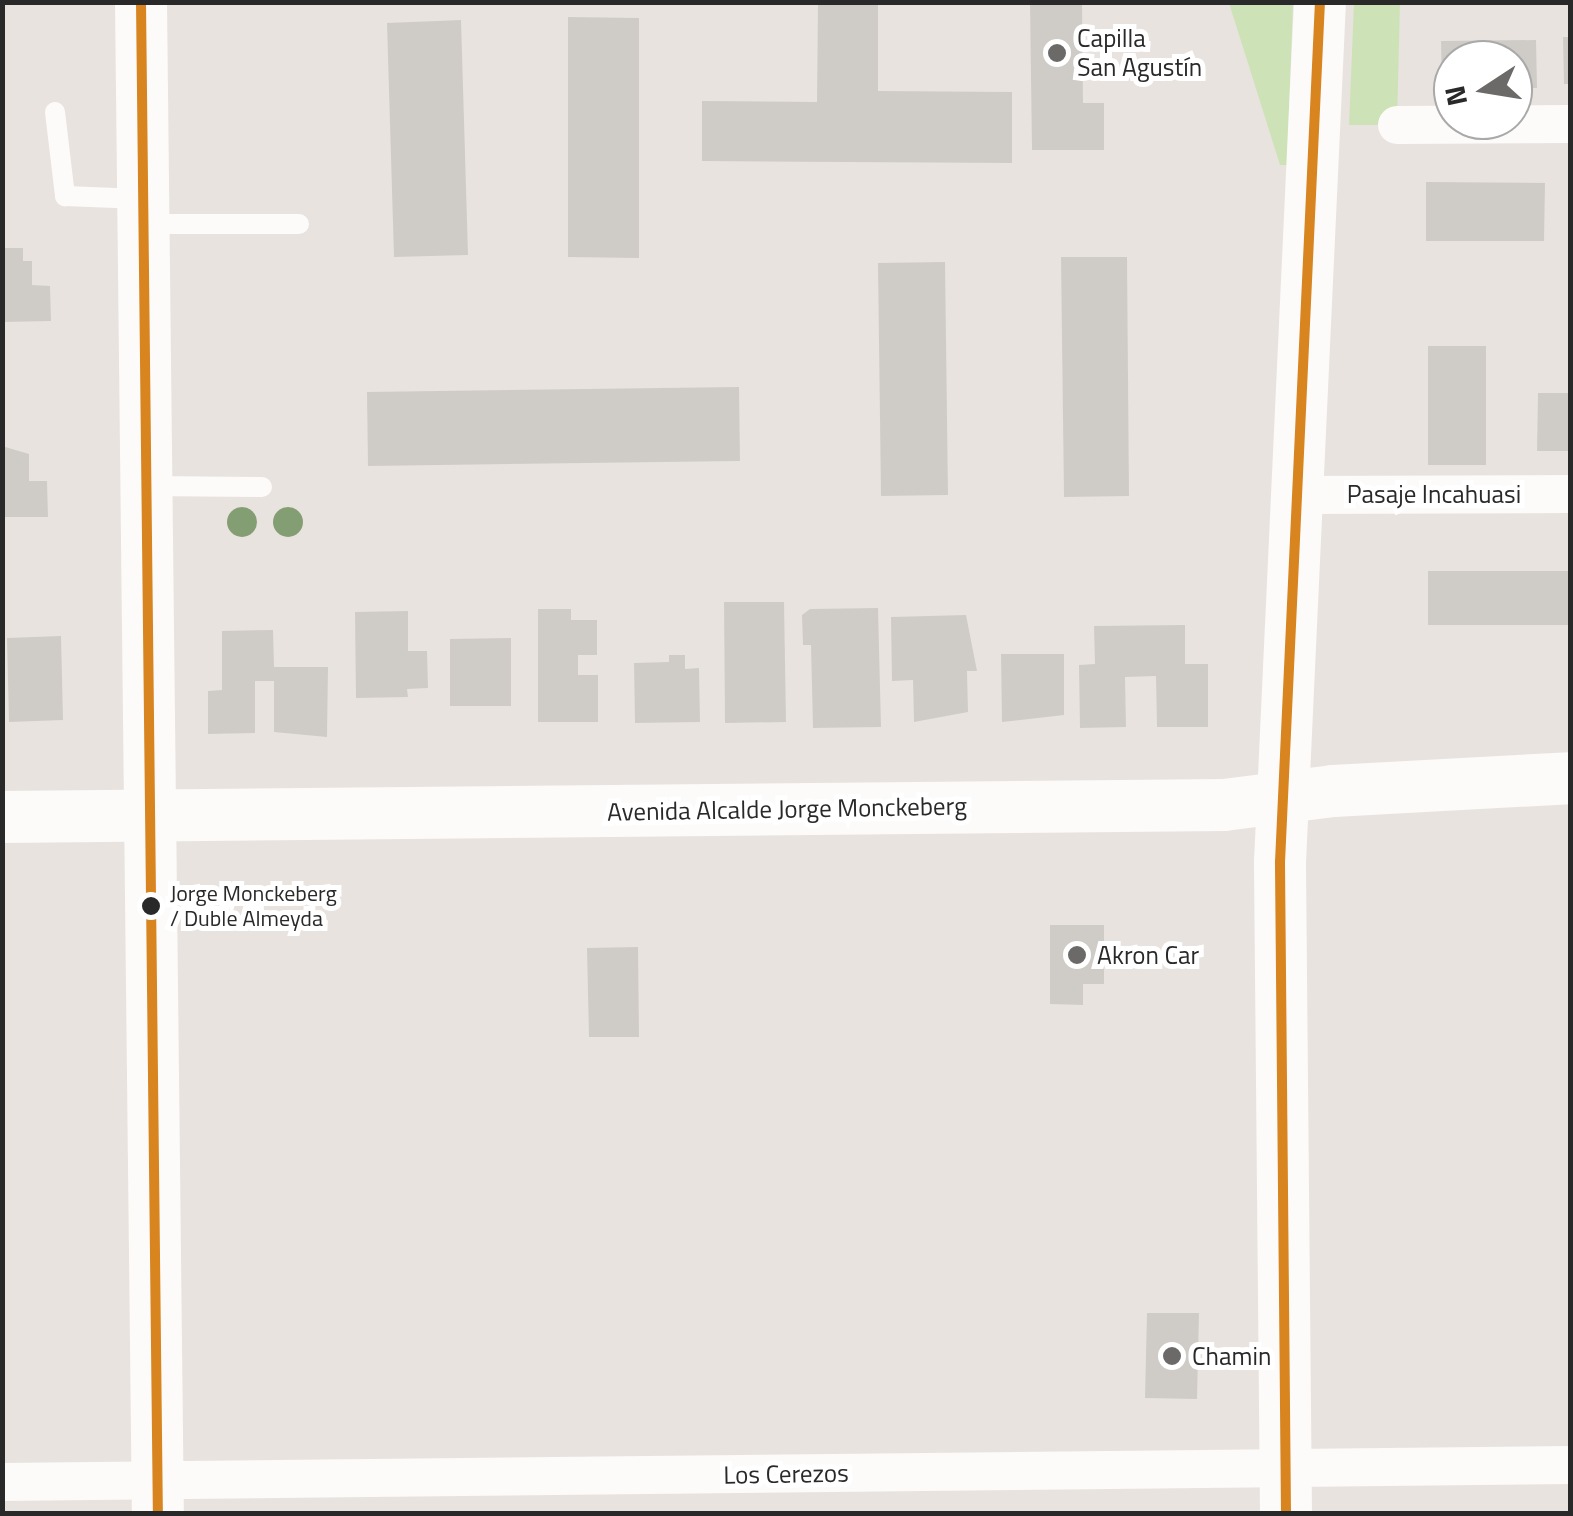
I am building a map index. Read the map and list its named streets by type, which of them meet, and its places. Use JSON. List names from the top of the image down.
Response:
{
  "streets": {
    "main road": ["Avenida Alcalde Jorge Monckeberg"],
    "street": ["Pasaje Incahuasi", "Los Cerezos"]
  },
  "places": [
    "Capilla San Agustín",
    "Jorge Monckeberg / Duble Almeyda",
    "Akron Car",
    "Chamin"
  ],
  "north": "left"
}
